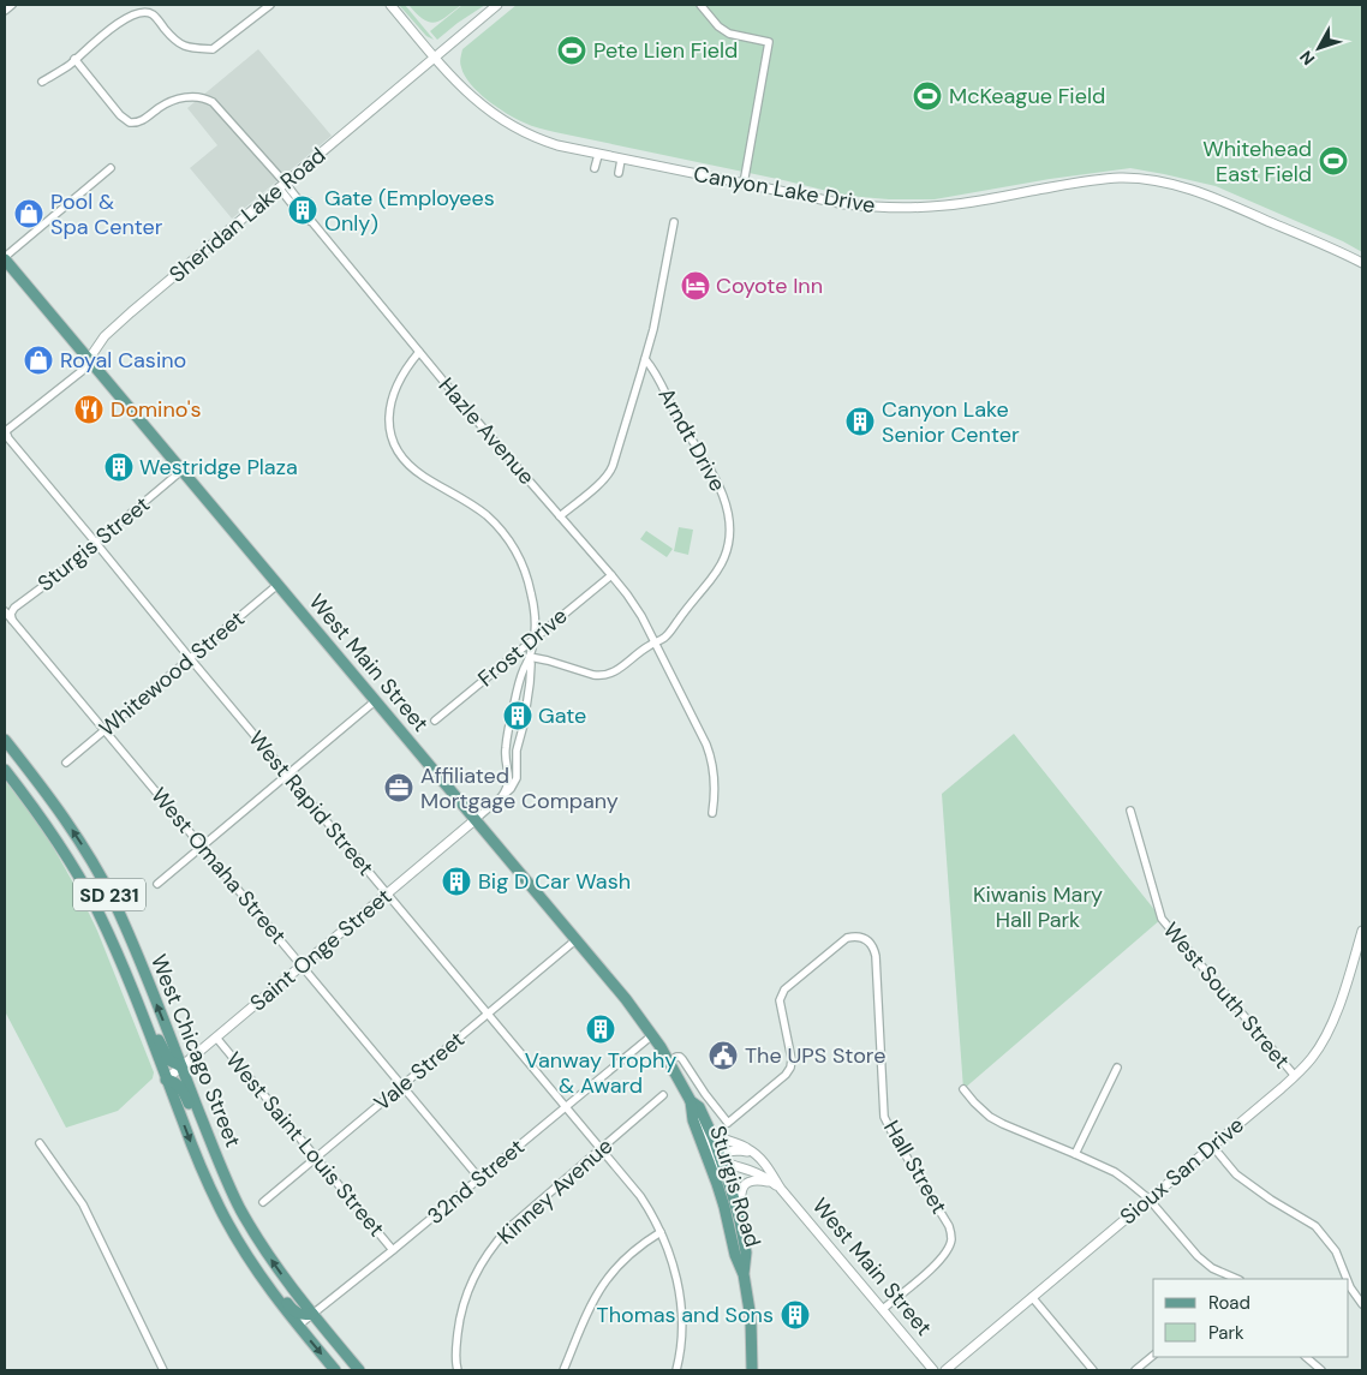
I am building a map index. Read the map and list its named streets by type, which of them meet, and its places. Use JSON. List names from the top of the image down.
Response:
{
  "streets": {
    "main road": [
      "West Main Street",
      "SD 231",
      "West Chicago Street",
      "Sturgis Road"
    ],
    "street": [
      "Canyon Lake Drive",
      "Sheridan Lake Road",
      "Hazle Avenue",
      "Arndt Drive",
      "Sturgis Street",
      "Frost Drive",
      "Whitewood Street",
      "West Rapid Street",
      "West Omaha Street",
      "Saint Onge Street",
      "West South Street",
      "Vale Street",
      "West Saint Louis Street",
      "Hall Street",
      "Sioux San Drive",
      "32nd Street",
      "Kinney Avenue"
    ]
  },
  "crossings": [
    ["Canyon Lake Drive", "Sheridan Lake Road"],
    ["Sheridan Lake Road", "Hazle Avenue"],
    ["Sheridan Lake Road", "West Main Street"],
    ["Sheridan Lake Road", "West Rapid Street"],
    ["Hazle Avenue", "Arndt Drive"],
    ["Hazle Avenue", "Frost Drive"],
    ["Sturgis Street", "West Main Street"],
    ["Sturgis Street", "West Rapid Street"],
    ["Sturgis Street", "West Omaha Street"],
    ["West Main Street", "Whitewood Street"],
    ["West Main Street", "Saint Onge Street"],
    ["West Main Street", "Vale Street"],
    ["West Main Street", "Hall Street"],
    ["West Main Street", "32nd Street"],
    ["West Main Street", "Sturgis Road"],
    ["Whitewood Street", "West Rapid Street"],
    ["Whitewood Street", "West Omaha Street"],
    ["West Rapid Street", "Saint Onge Street"],
    ["West Rapid Street", "Vale Street"],
    ["West Rapid Street", "32nd Street"],
    ["West Rapid Street", "Kinney Avenue"],
    ["West Omaha Street", "Saint Onge Street"],
    ["West Omaha Street", "Vale Street"],
    ["West Omaha Street", "32nd Street"],
    ["Saint Onge Street", "West Chicago Street"],
    ["Saint Onge Street", "West Saint Louis Street"],
    ["West South Street", "Sioux San Drive"],
    ["West Chicago Street", "32nd Street"],
    ["Vale Street", "West Saint Louis Street"],
    ["West Saint Louis Street", "32nd Street"]
  ],
  "parks": ["Kiwanis Mary Hall Park"],
  "places": {
    "sports": ["Pete Lien Field", "McKeague Field", "Whitehead East Field"],
    "building": [
      "Gate (Employees Only)",
      "Canyon Lake Senior Center",
      "Westridge Plaza",
      "Gate",
      "Big D Car Wash",
      "Vanway Trophy & Award",
      "Thomas and Sons"
    ],
    "shop": ["Pool & Spa Center", "Royal Casino"],
    "hotel": ["Coyote Inn"],
    "restaurant": ["Domino's"],
    "office": ["Affiliated Mortgage Company"],
    "public building": ["The UPS Store"]
  },
  "legend": ["Road", "Park"],
  "north": "bottom left"
}
